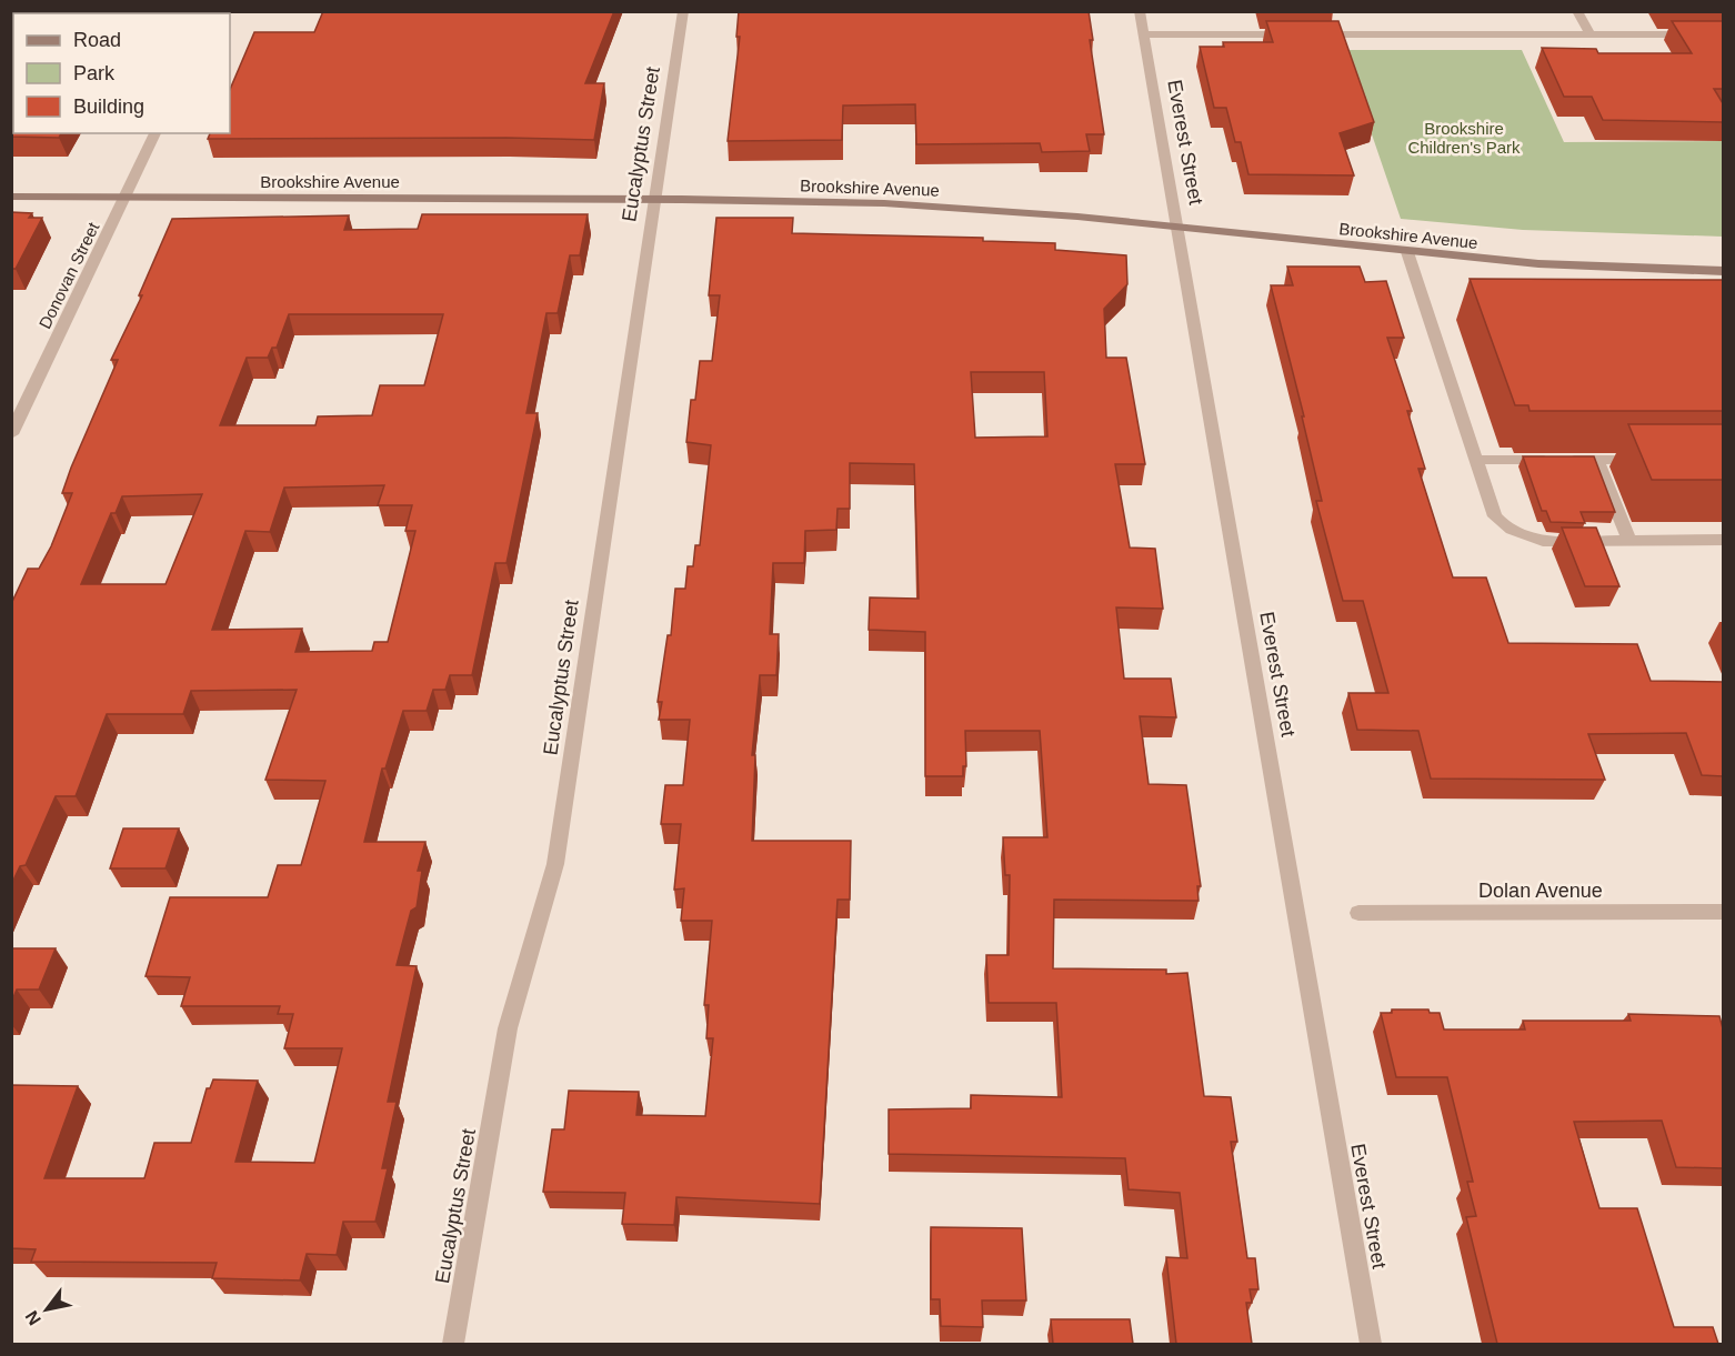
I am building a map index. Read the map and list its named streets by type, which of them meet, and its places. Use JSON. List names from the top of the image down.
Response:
{
  "streets": {
    "street": [
      "Everest Street",
      "Eucalyptus Street",
      "Brookshire Avenue",
      "Donovan Street",
      "Dolan Avenue"
    ]
  },
  "crossings": [
    ["Everest Street", "Brookshire Avenue"],
    ["Eucalyptus Street", "Brookshire Avenue"],
    ["Brookshire Avenue", "Donovan Street"]
  ],
  "parks": ["Brookshire Children's Park"],
  "legend": ["Road", "Park", "Building"],
  "north": "bottom left"
}
